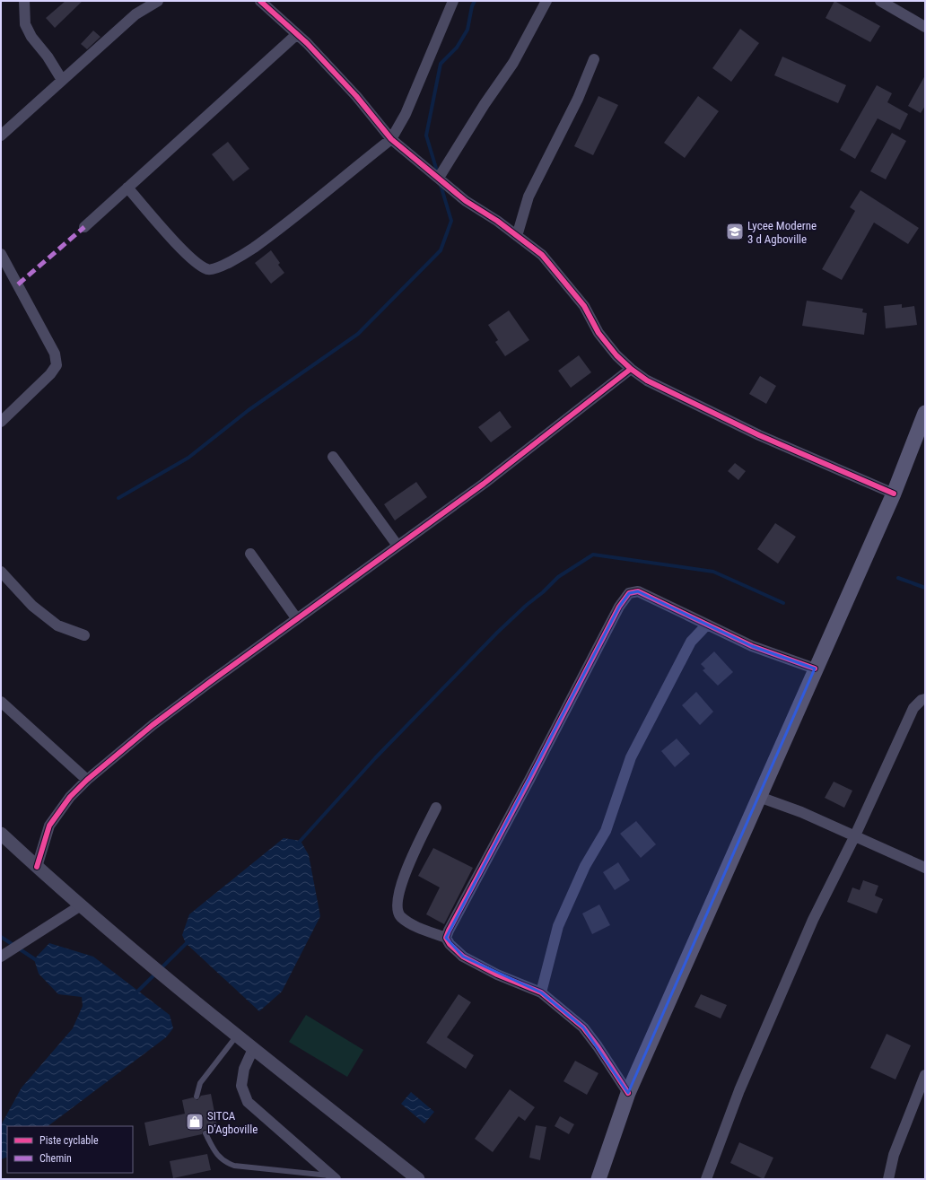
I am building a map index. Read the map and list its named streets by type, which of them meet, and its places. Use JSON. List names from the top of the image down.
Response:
{
  "places": {
    "school or university": ["Lycee Moderne 3 d Agboville"],
    "shop": ["SITCA D'Agboville"]
  },
  "legend": ["Piste cyclable", "Chemin"]
}
